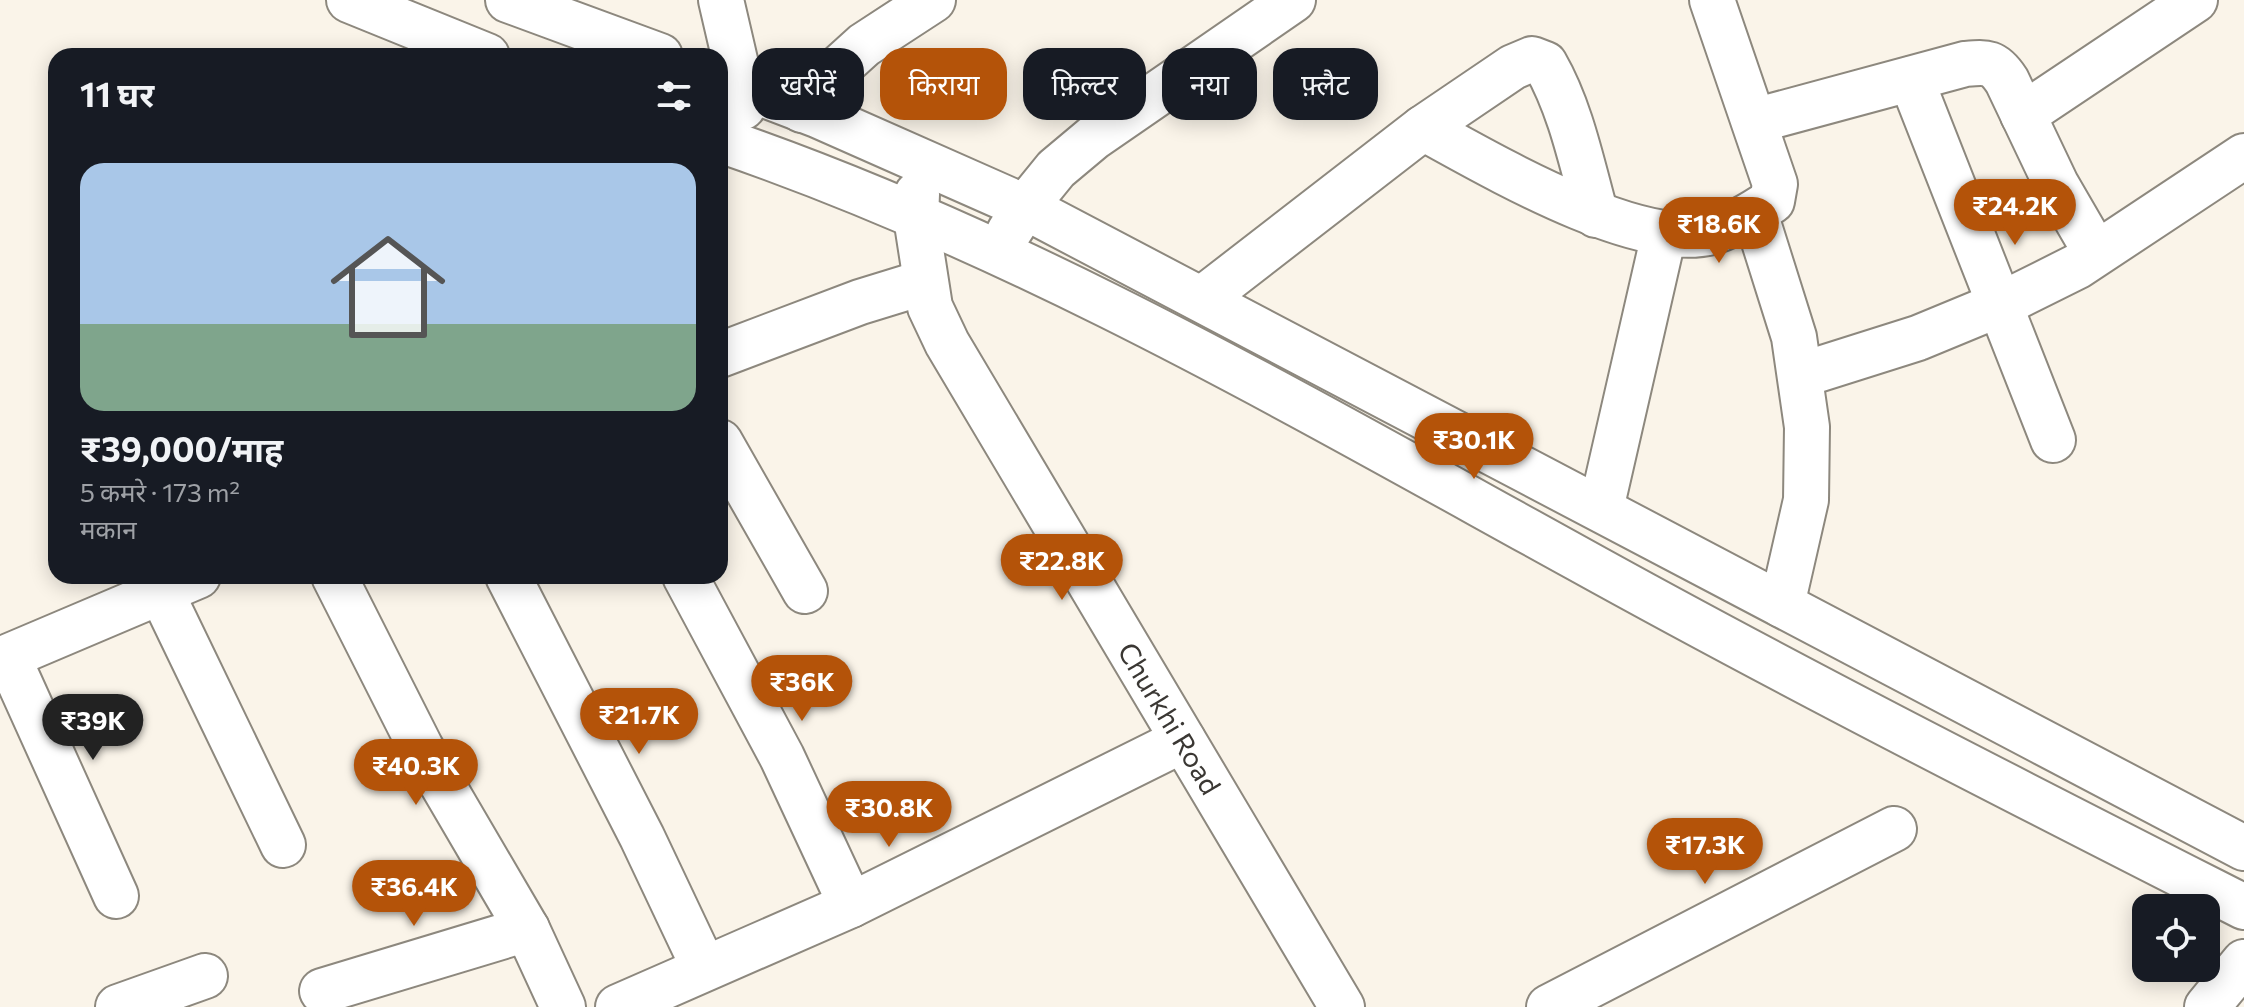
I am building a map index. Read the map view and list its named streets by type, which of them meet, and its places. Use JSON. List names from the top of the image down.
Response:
{
  "streets": {
    "street": ["Churkhi Road"]
  },
  "page": {
    "chip": [
      "खरीदें",
      "किराया",
      "फ़िल्टर",
      "नया",
      "फ़्लैट"
    ],
    "heading": "11 घर",
    "list": [
      {
        "name": "₹39,000/माह",
        "note": "5 कमरे · 173 m² · मकान"
      }
    ],
    "price": [
      "₹24.2K",
      "₹18.6K",
      "₹30.1K",
      "₹22.8K",
      "₹36K",
      "₹21.7K",
      "₹39K",
      "₹40.3K",
      "₹30.8K",
      "₹17.3K",
      "₹36.4K"
    ]
  }
}
